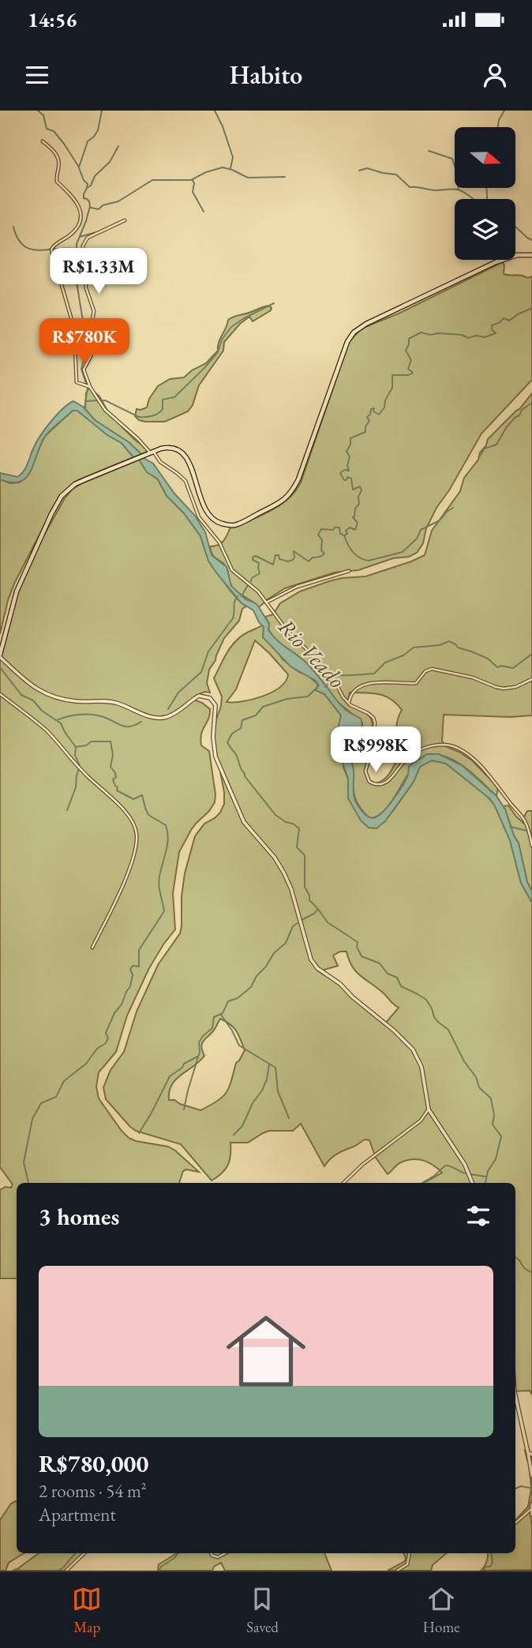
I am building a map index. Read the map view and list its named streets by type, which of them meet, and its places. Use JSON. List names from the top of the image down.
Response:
{
  "water": ["Rio Veado"],
  "north": "right",
  "page": {
    "status": "14:56",
    "header": "Habito",
    "price": ["R$1.33M", "R$780K", "R$998K"],
    "heading": "3 homes",
    "list": [
      {
        "name": "R$780,000",
        "note": "2 rooms · 54 m² · Apartment"
      }
    ],
    "tabs": ["Map", "Saved", "Home"]
  }
}
